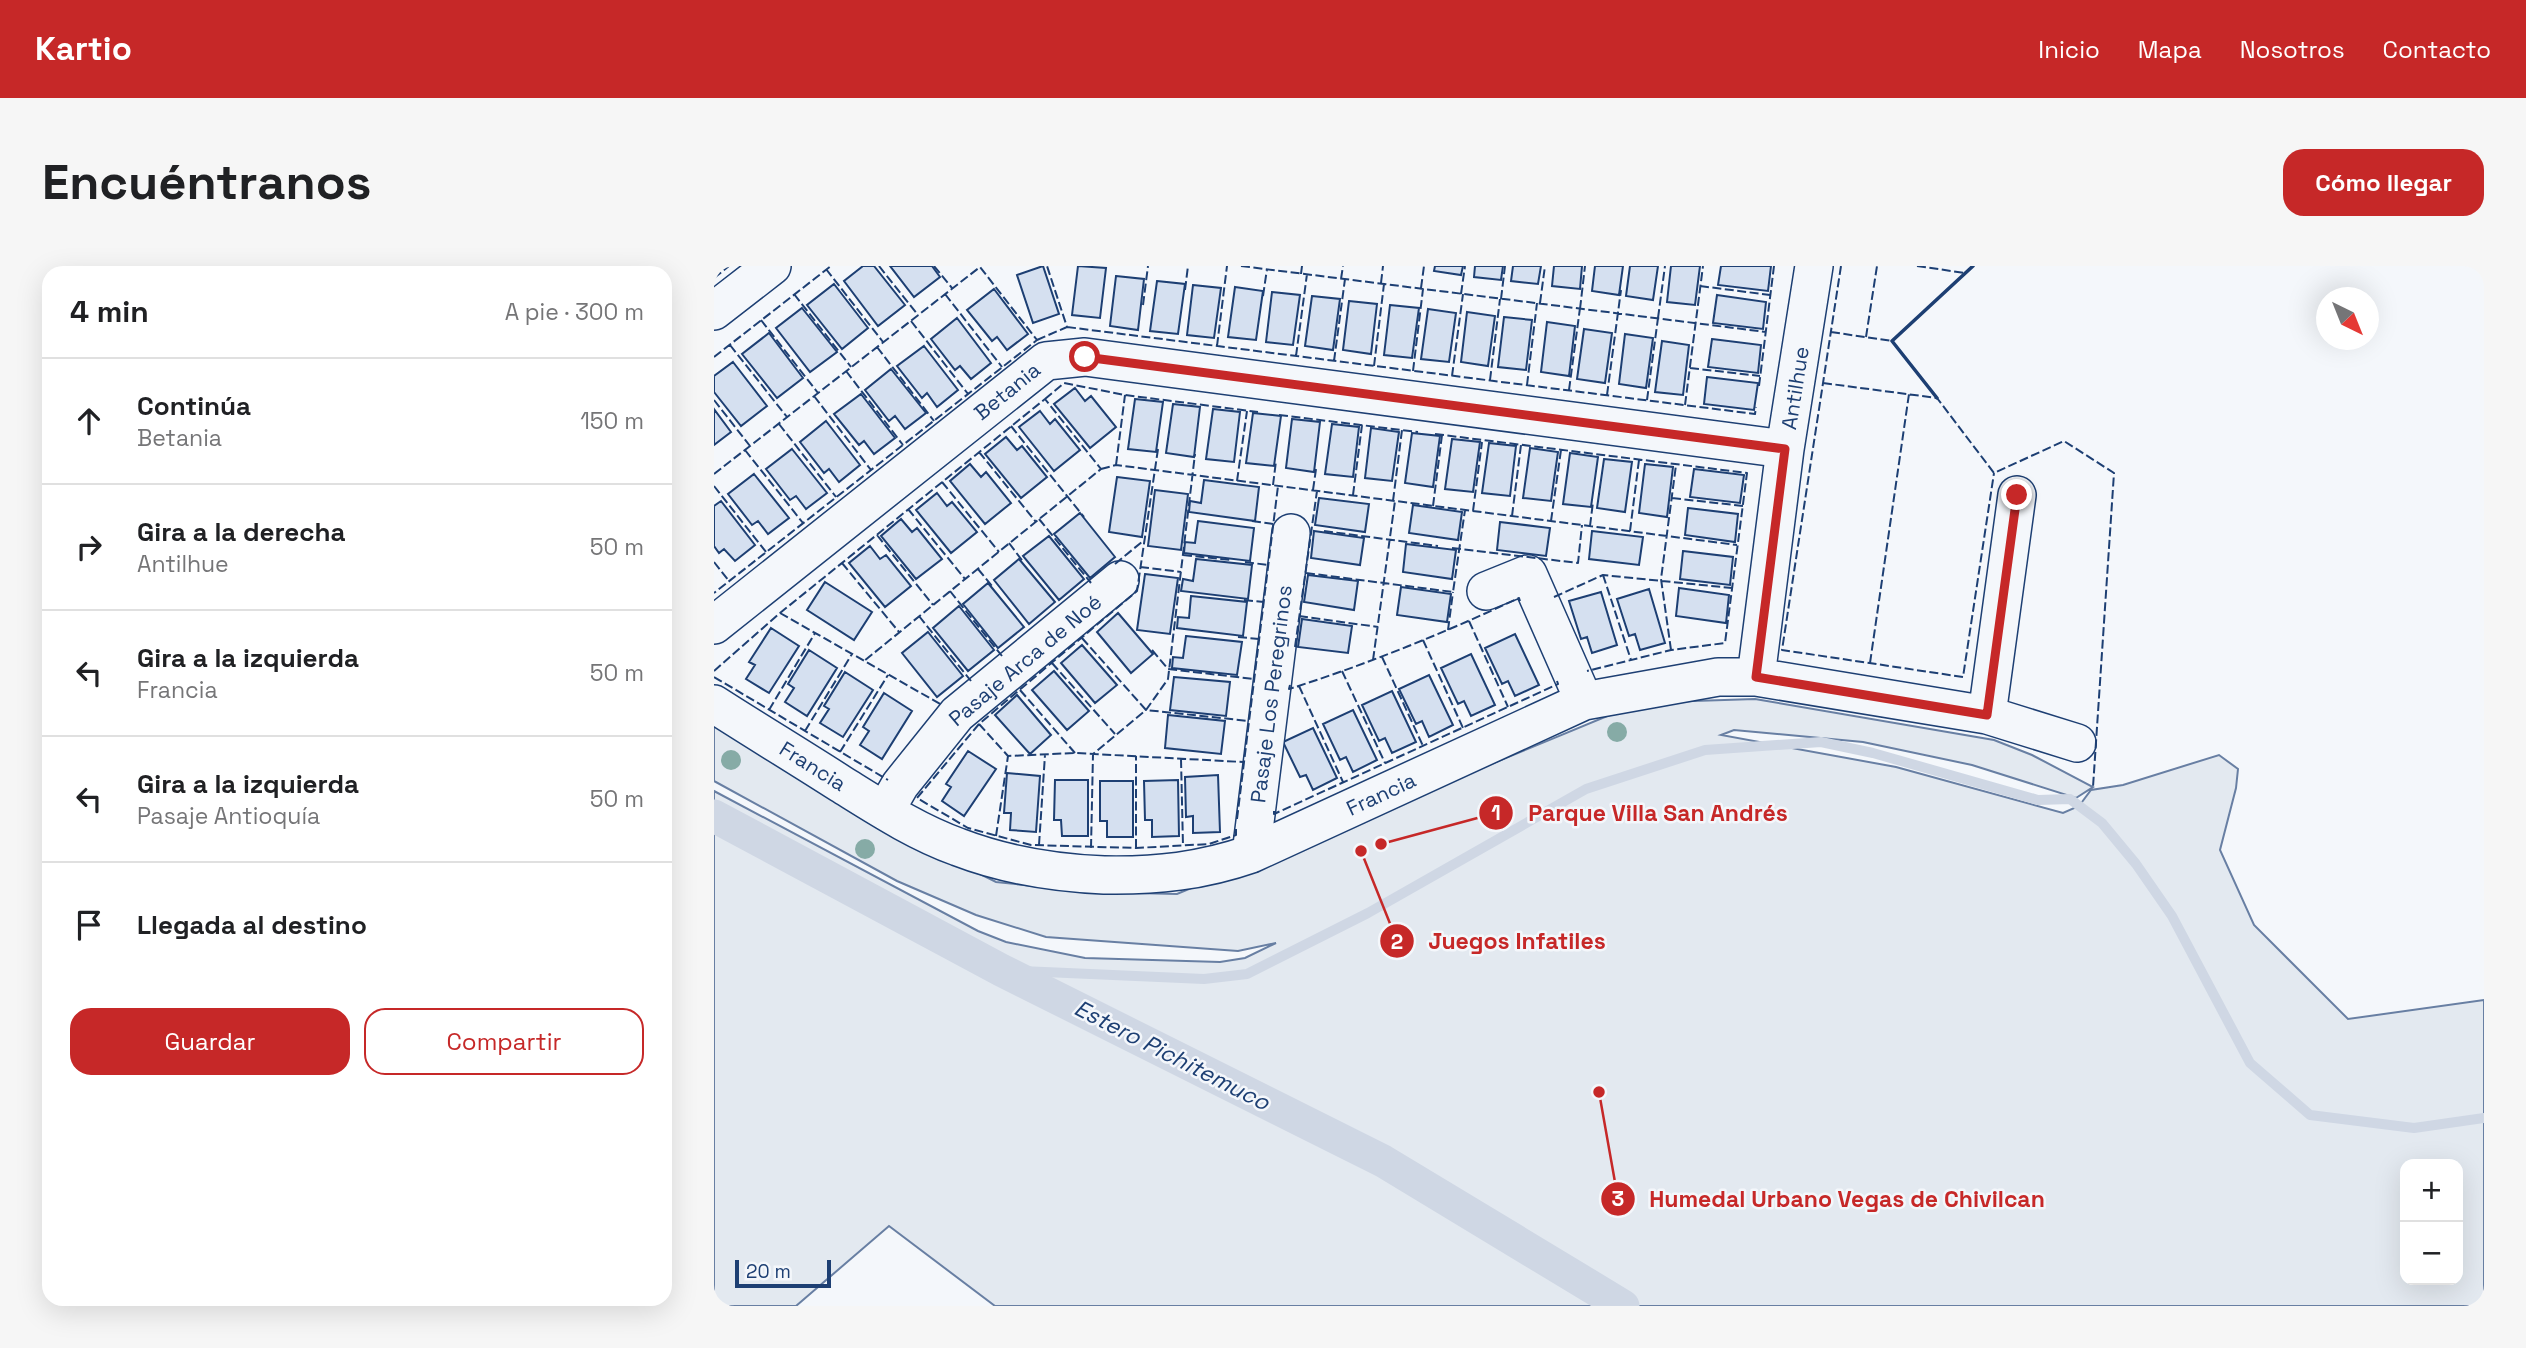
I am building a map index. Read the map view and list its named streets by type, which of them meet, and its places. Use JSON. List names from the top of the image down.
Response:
{
  "streets": {
    "street": [
      "Antilhue",
      "Betania",
      "Pasaje Arca de Noé",
      "Pasaje Los Peregrinos",
      "Francia"
    ]
  },
  "crossings": [
    ["Antilhue", "Betania"],
    ["Antilhue", "Francia"],
    ["Pasaje Arca de Noé", "Francia"],
    ["Pasaje Los Peregrinos", "Francia"]
  ],
  "water": ["Estero Pichitemuco"],
  "places": ["Parque Villa San Andrés", "Juegos Infatiles", "Humedal Urbano Vegas de Chivilcan"],
  "scale_bar": "20 m",
  "north": "bottom right",
  "page": {
    "header": "Kartio",
    "nav": [
      "Inicio",
      "Mapa",
      "Nosotros",
      "Contacto"
    ],
    "buttons": [
      "Cómo llegar",
      ["Guardar", "Compartir"]
    ],
    "title": "Encuéntranos",
    "heading": ["4 min", "A pie · 300 m"],
    "list": [
      ["Continúa", "Betania", "150 m"],
      ["Gira a la derecha", "Antilhue", "50 m"],
      ["Gira a la izquierda", "Francia", "50 m"],
      ["Gira a la izquierda", "Pasaje Antioquía", "50 m"],
      "Llegada al destino"
    ],
    "map_buttons": ["+", "−"],
    "scale": "20 m"
  }
}
